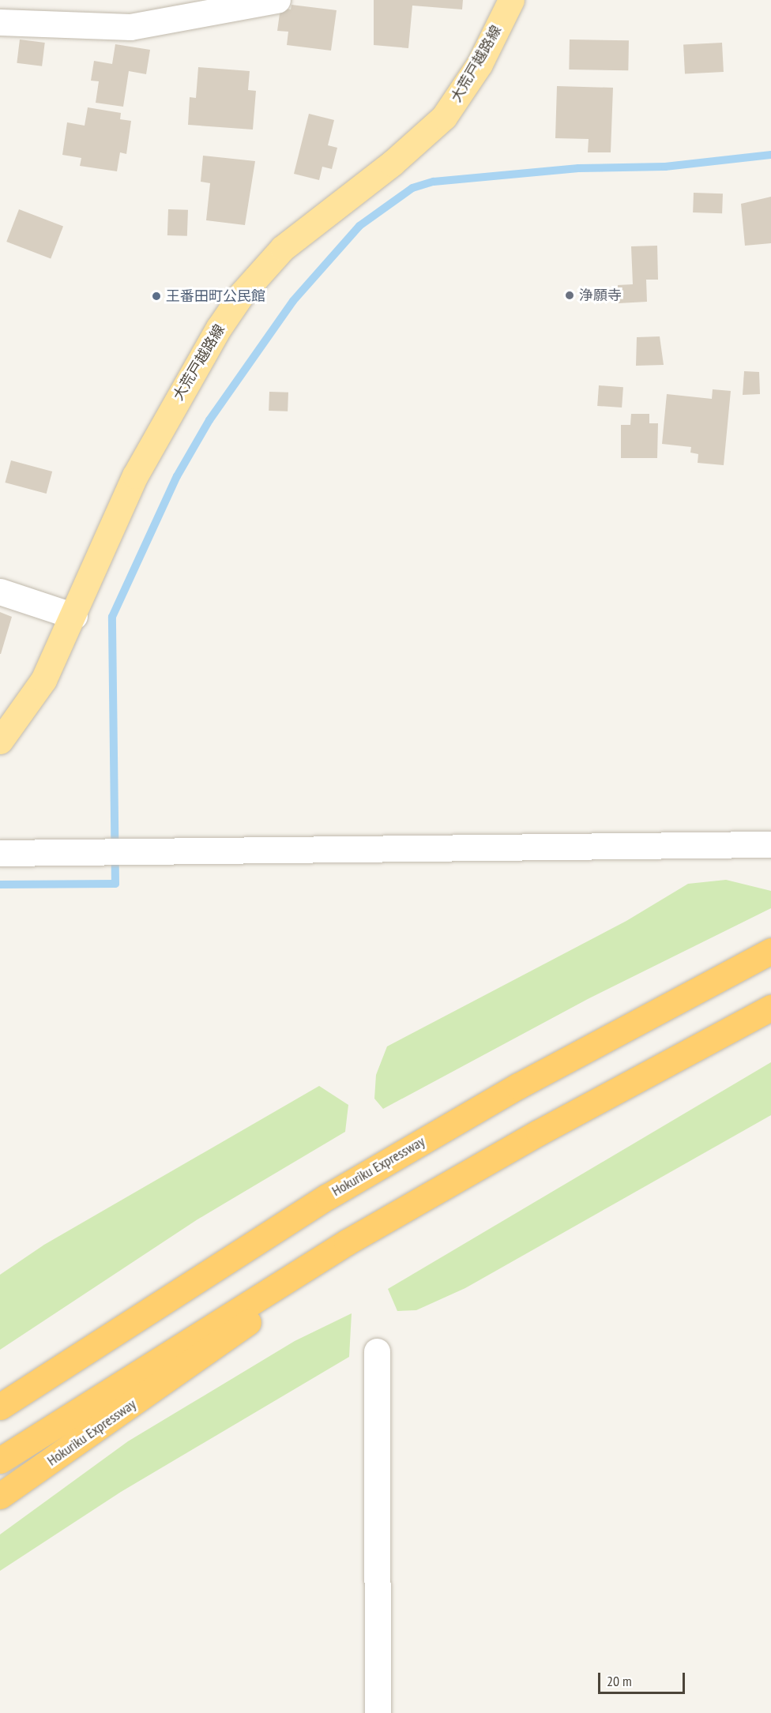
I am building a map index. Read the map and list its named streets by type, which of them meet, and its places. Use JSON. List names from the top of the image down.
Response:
{
  "streets": {
    "highway": ["Hokuriku Expressway"],
    "main road": ["大荒戸越路線"]
  },
  "places": ["浄願寺", "王番田町公民館"],
  "scale_bar": "20 m"
}
